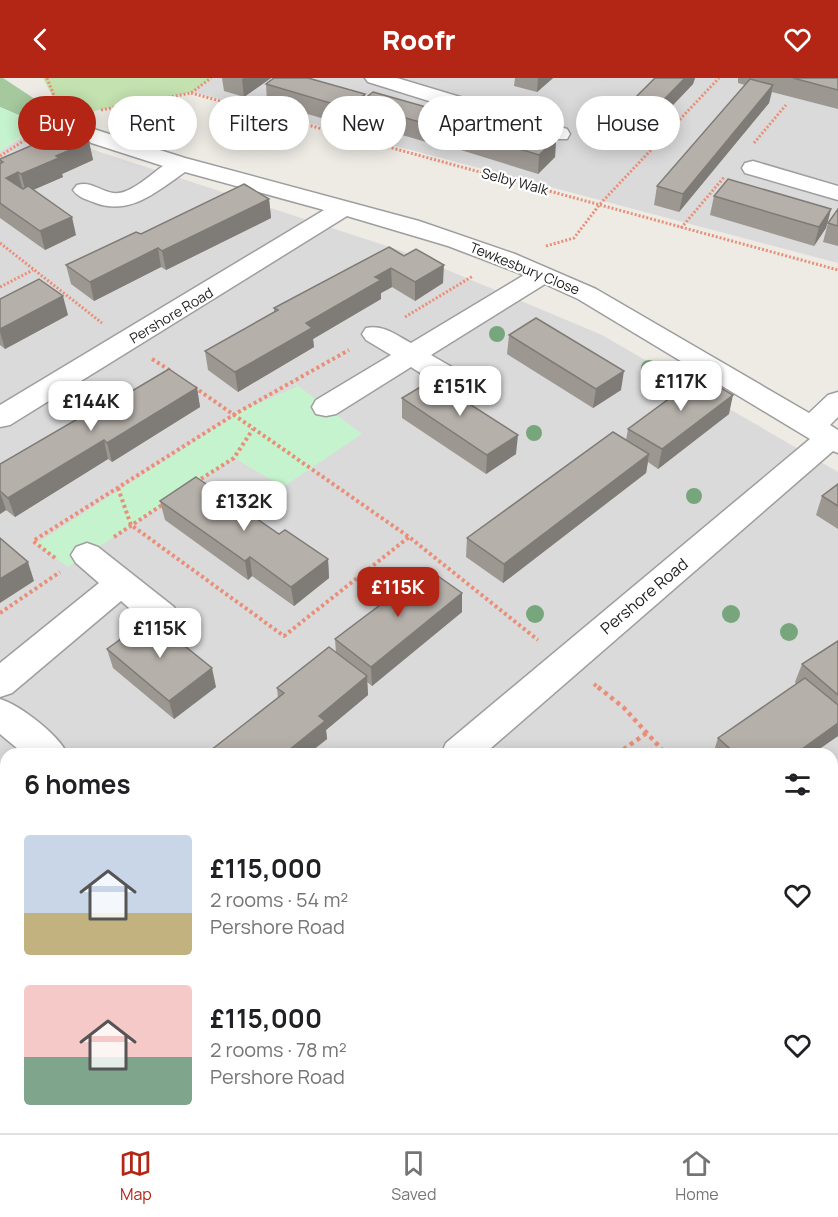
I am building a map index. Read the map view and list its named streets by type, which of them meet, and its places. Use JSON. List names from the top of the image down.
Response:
{
  "streets": {
    "street": ["Tewkesbury Close", "Pershore Road"],
    "path": ["Selby Walk"]
  },
  "crossings": [
    ["Tewkesbury Close", "Pershore Road"]
  ],
  "page": {
    "header": "Roofr",
    "chip": [
      "Buy",
      "Rent",
      "Filters",
      "New",
      "Apartment",
      "House"
    ],
    "price": [
      "£117K",
      "£151K",
      "£144K",
      "£132K",
      "£115K",
      "£115K"
    ],
    "heading": "6 homes",
    "list": [
      {
        "name": "£115,000",
        "note": "2 rooms · 54 m² · Pershore Road"
      },
      {
        "name": "£115,000",
        "note": "2 rooms · 78 m² · Pershore Road"
      }
    ],
    "tabs": ["Map", "Saved", "Home"]
  }
}
